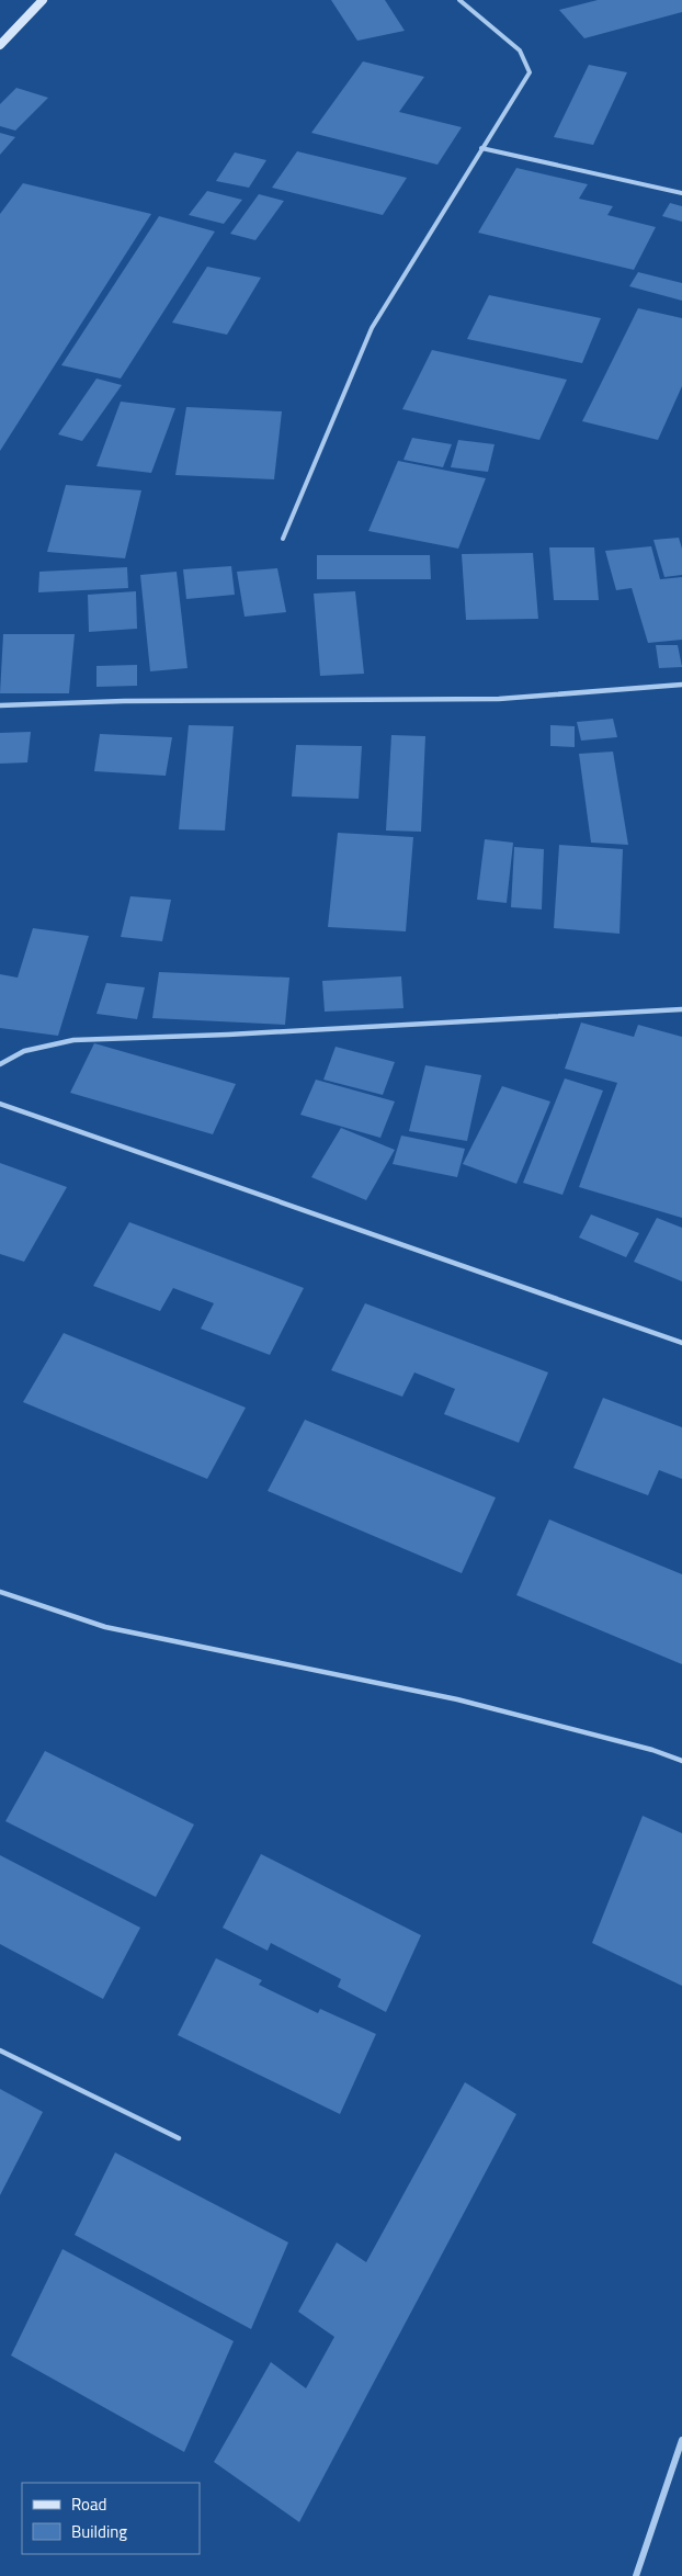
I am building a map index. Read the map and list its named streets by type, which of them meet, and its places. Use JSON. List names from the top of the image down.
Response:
{
  "legend": ["Road", "Building"]
}
